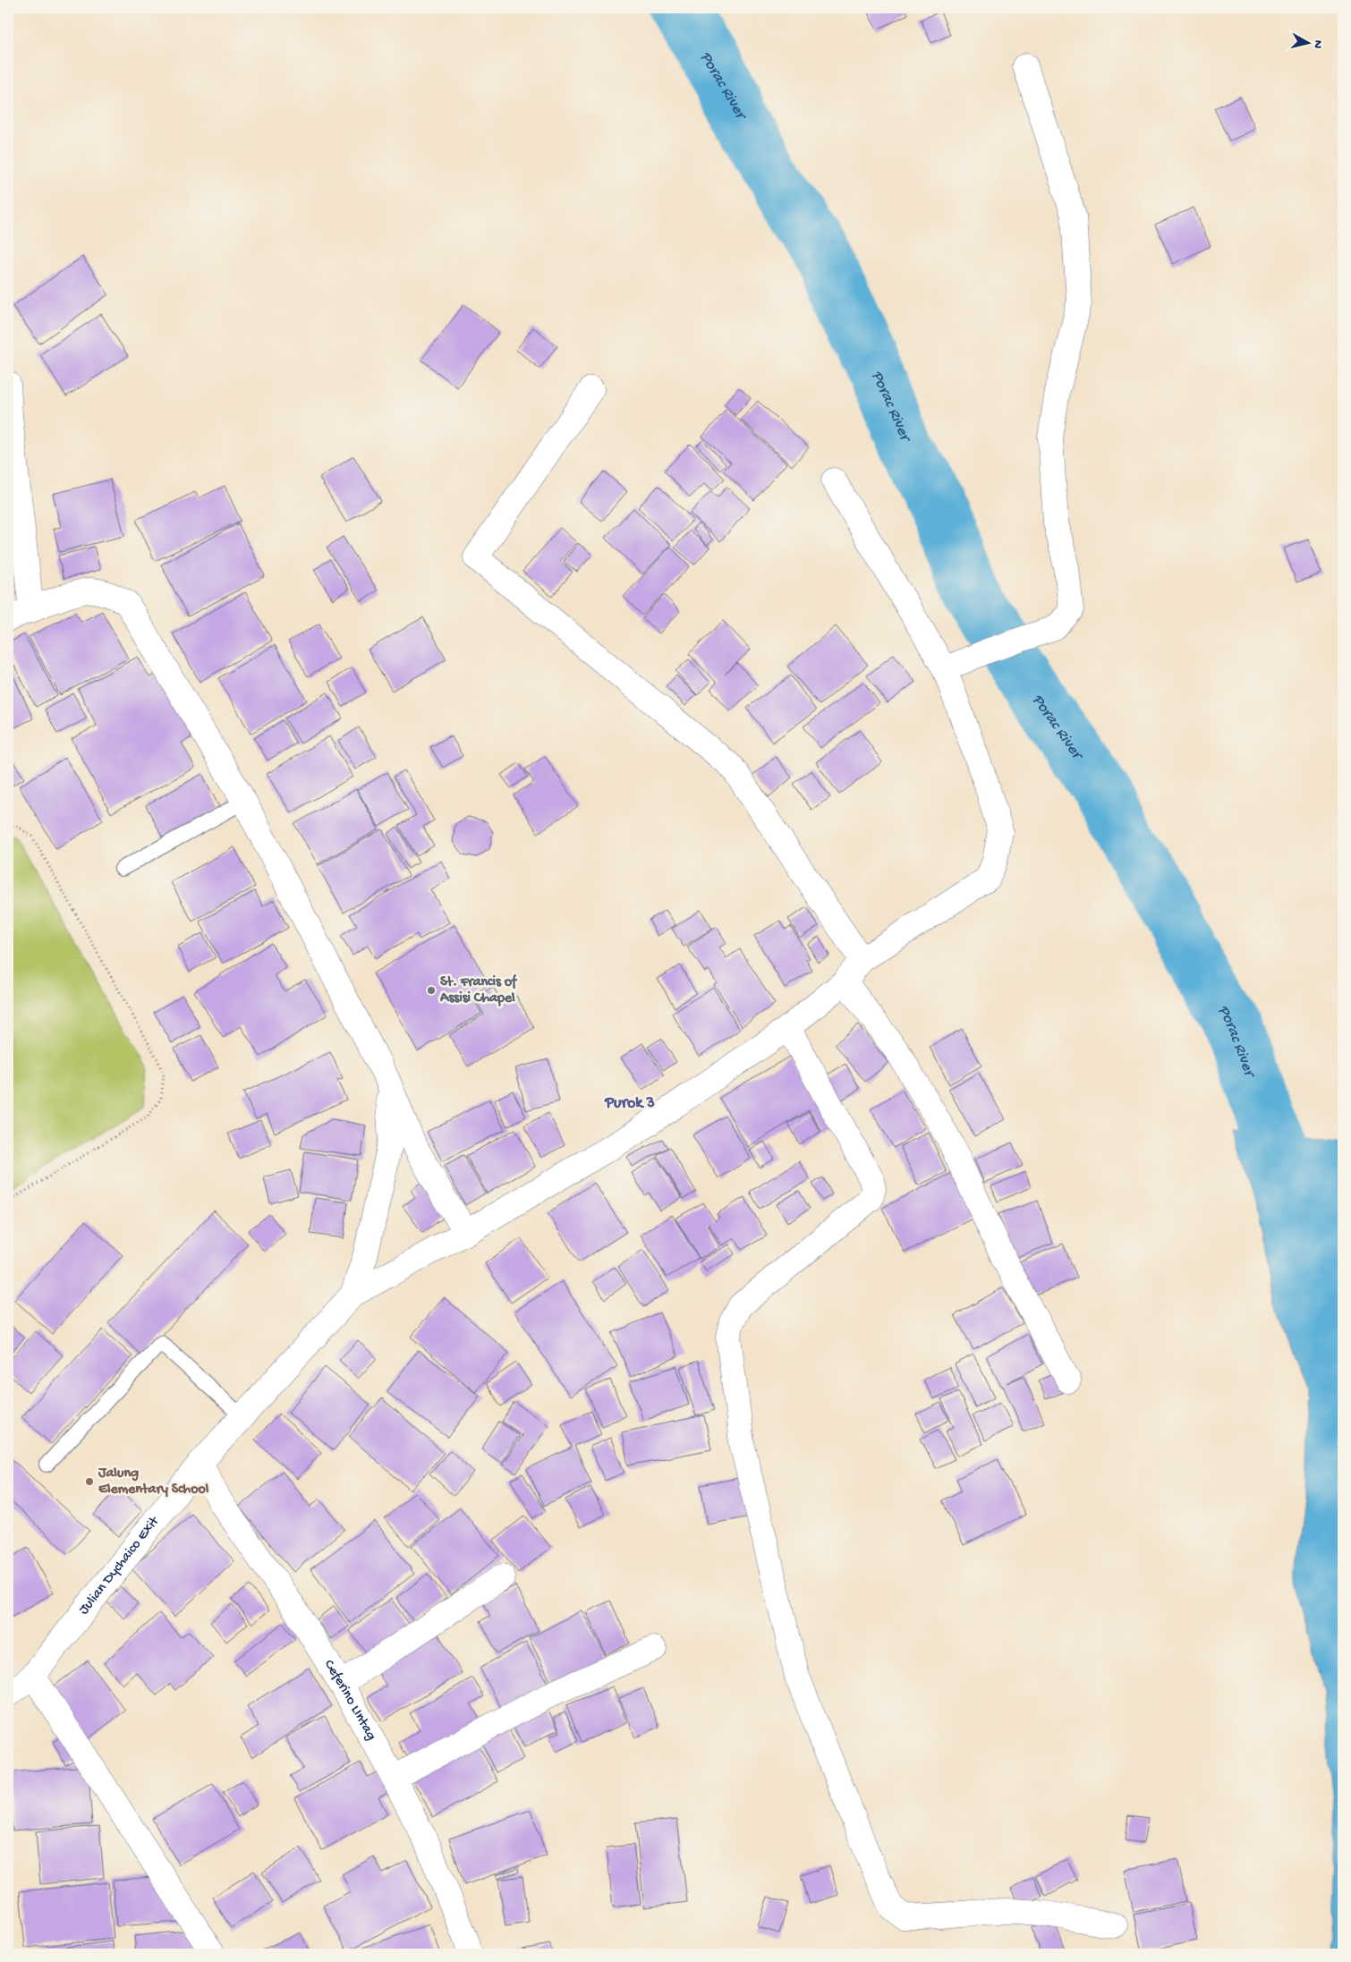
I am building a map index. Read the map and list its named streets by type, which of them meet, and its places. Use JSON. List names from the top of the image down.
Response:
{
  "streets": {
    "street": ["Julian Dychaico Exit", "Ceferino LIntag"]
  },
  "crossings": [
    ["Julian Dychaico Exit", "Ceferino LIntag"]
  ],
  "districts": ["Purok 3"],
  "water": ["Porac River"],
  "places": ["St. Francis of Assisi Chapel", "Jalung Elementary School"],
  "north": "right"
}
